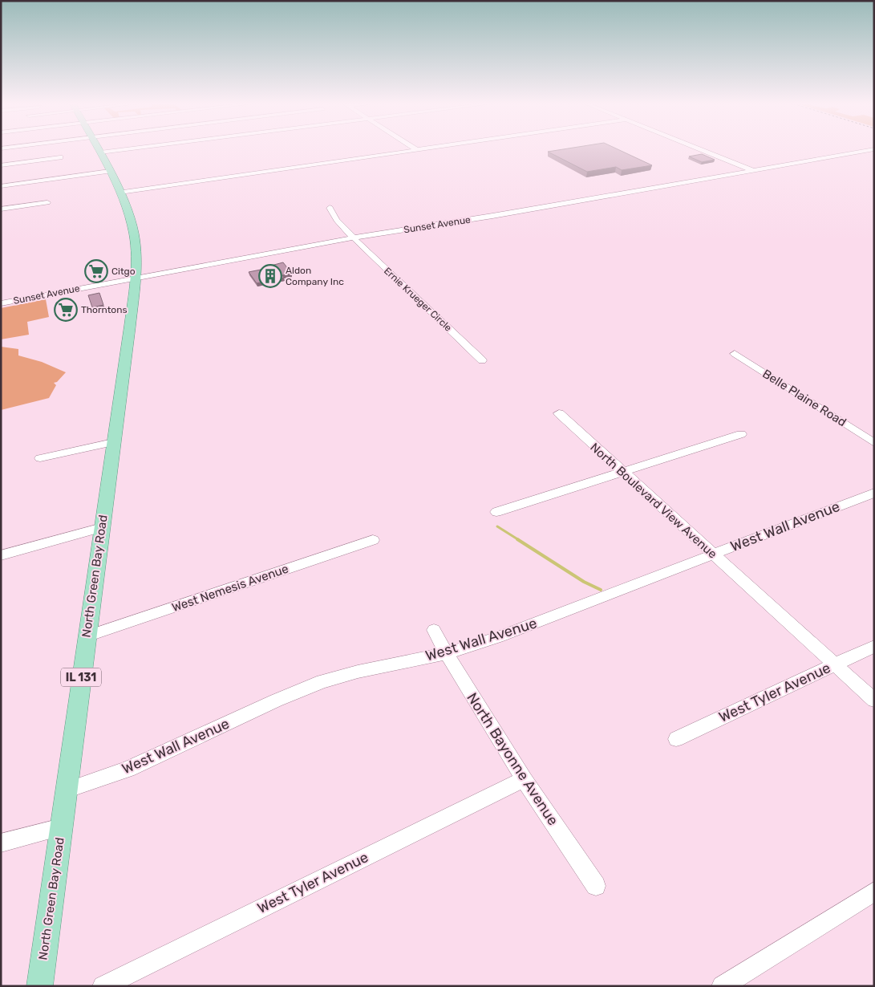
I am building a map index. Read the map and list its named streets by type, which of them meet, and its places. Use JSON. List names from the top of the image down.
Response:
{
  "streets": {
    "main road": ["North Green Bay Road", "IL 131"],
    "street": [
      "Sunset Avenue",
      "Ernie Krueger Circle",
      "Belle Plaine Road",
      "North Boulevard View Avenue",
      "West Wall Avenue",
      "West Nemesis Avenue",
      "West Tyler Avenue",
      "North Bayonne Avenue"
    ]
  },
  "crossings": [
    ["Sunset Avenue", "Ernie Krueger Circle"],
    ["Sunset Avenue", "North Green Bay Road"],
    ["North Boulevard View Avenue", "West Wall Avenue"],
    ["North Boulevard View Avenue", "West Tyler Avenue"],
    ["West Wall Avenue", "North Green Bay Road"],
    ["West Wall Avenue", "North Bayonne Avenue"],
    ["North Green Bay Road", "West Nemesis Avenue"],
    ["North Green Bay Road", "IL 131"],
    ["West Tyler Avenue", "North Bayonne Avenue"]
  ],
  "places": {
    "supermarket": ["Citgo", "Thorntons"],
    "building": ["Aldon Company Inc"]
  }
}
